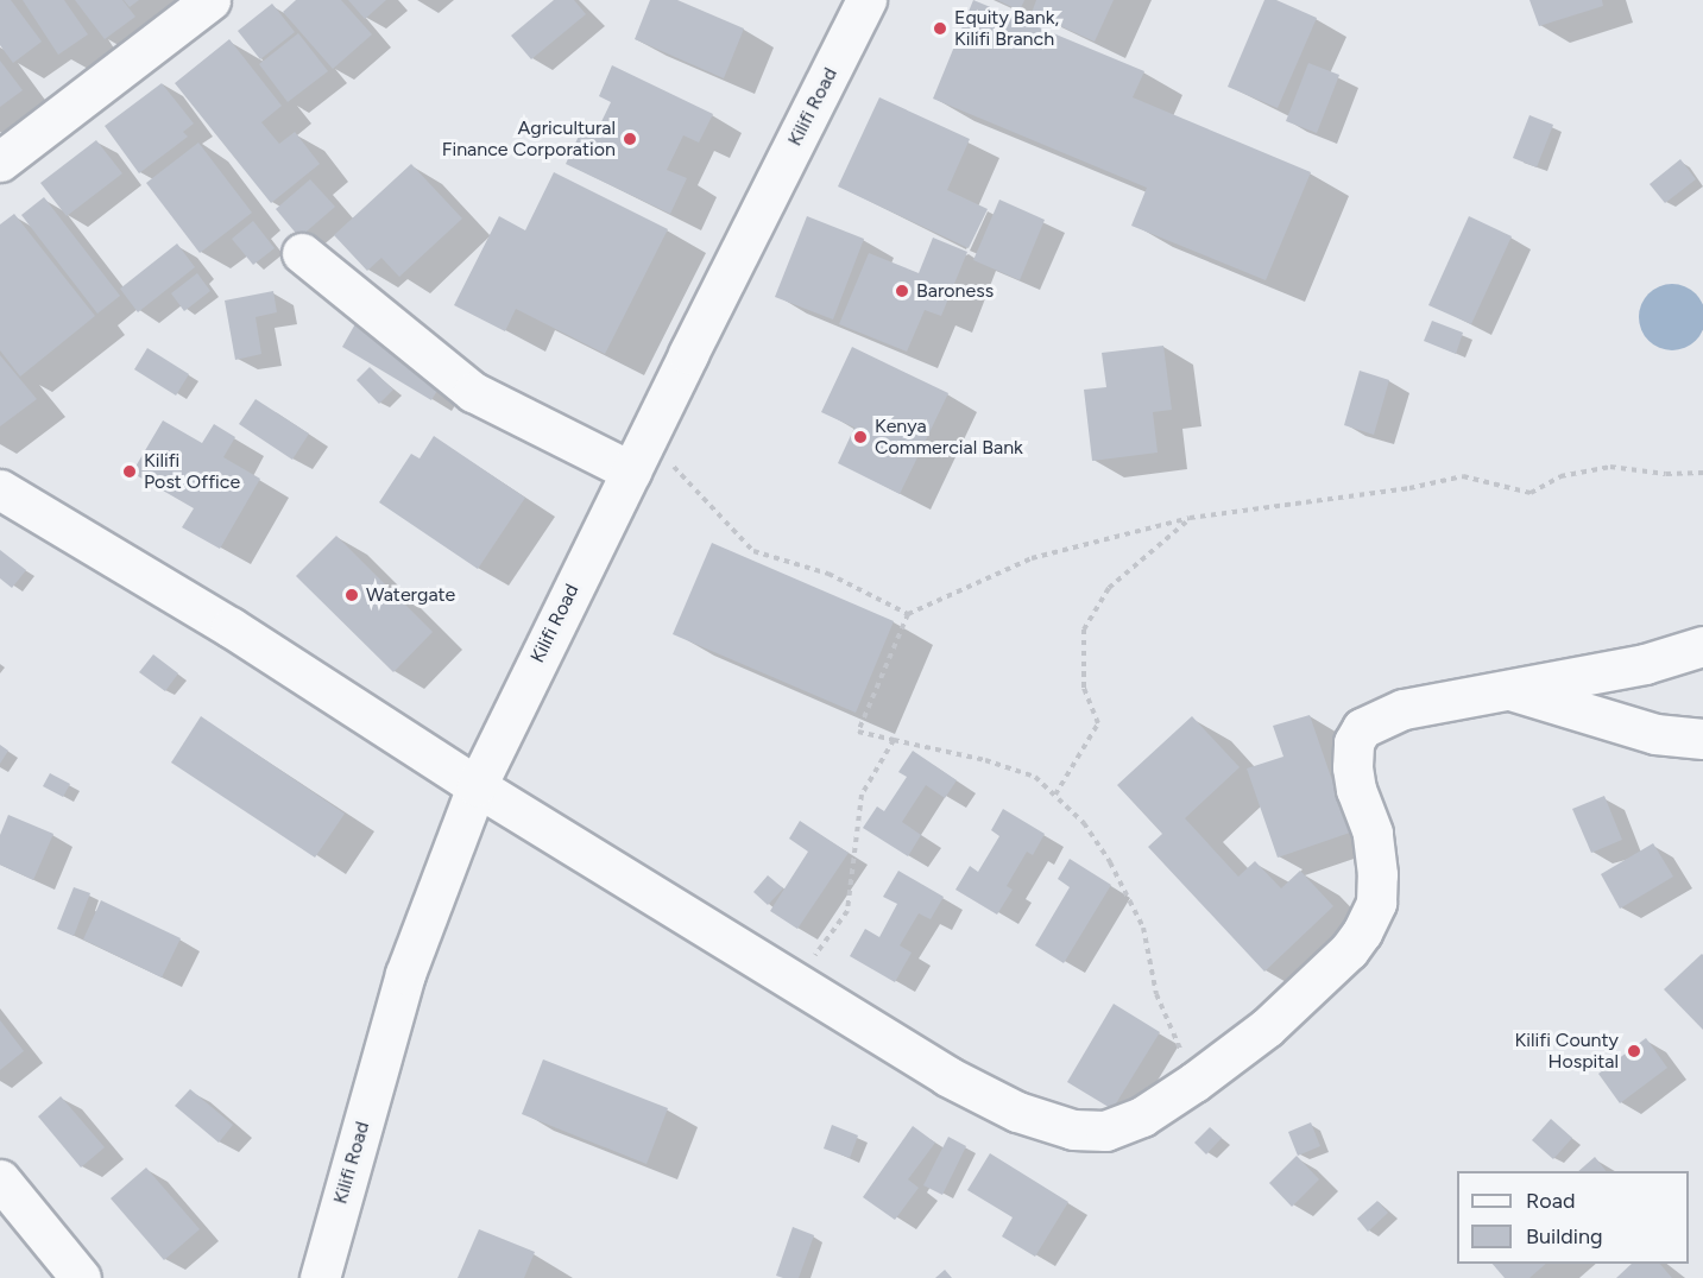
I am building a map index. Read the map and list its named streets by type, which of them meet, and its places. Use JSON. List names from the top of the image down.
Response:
{
  "streets": {
    "street": ["Kilifi Road"]
  },
  "places": [
    "Equity Bank, Kilifi Branch",
    "Agricultural Finance Corporation",
    "Baroness",
    "Kenya Commercial Bank",
    "Kilifi Post Office",
    "Watergate",
    "Kilifi County Hospital"
  ],
  "legend": ["Road", "Building"]
}
